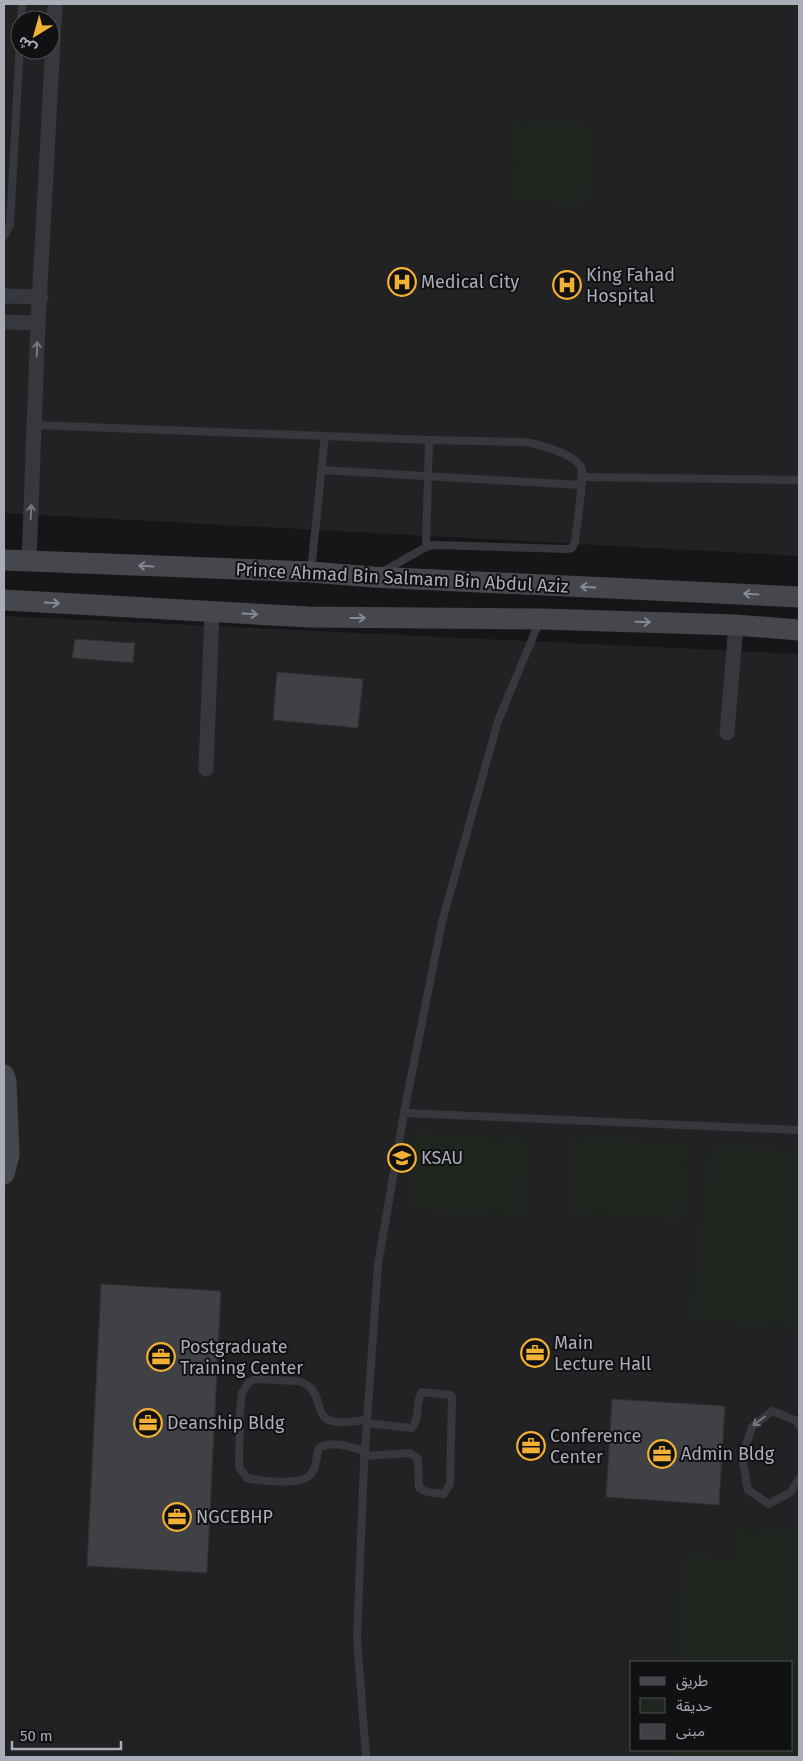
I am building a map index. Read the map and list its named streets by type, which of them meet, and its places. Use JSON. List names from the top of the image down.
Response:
{
  "streets": {
    "main road": ["Prince Ahmad Bin Salmam Bin Abdul Aziz"]
  },
  "places": {
    "hospital": ["Medical City", "King Fahad Hospital"],
    "school or university": ["KSAU"],
    "office": [
      "Main Lecture Hall",
      "Postgraduate Training Center",
      "Deanship Bldg",
      "Conference Center",
      "Admin Bldg",
      "NGCEBHP"
    ]
  },
  "legend": ["طريق", "حديقة", "مبنى"],
  "scale_bar": "50 m",
  "north": "bottom left"
}
